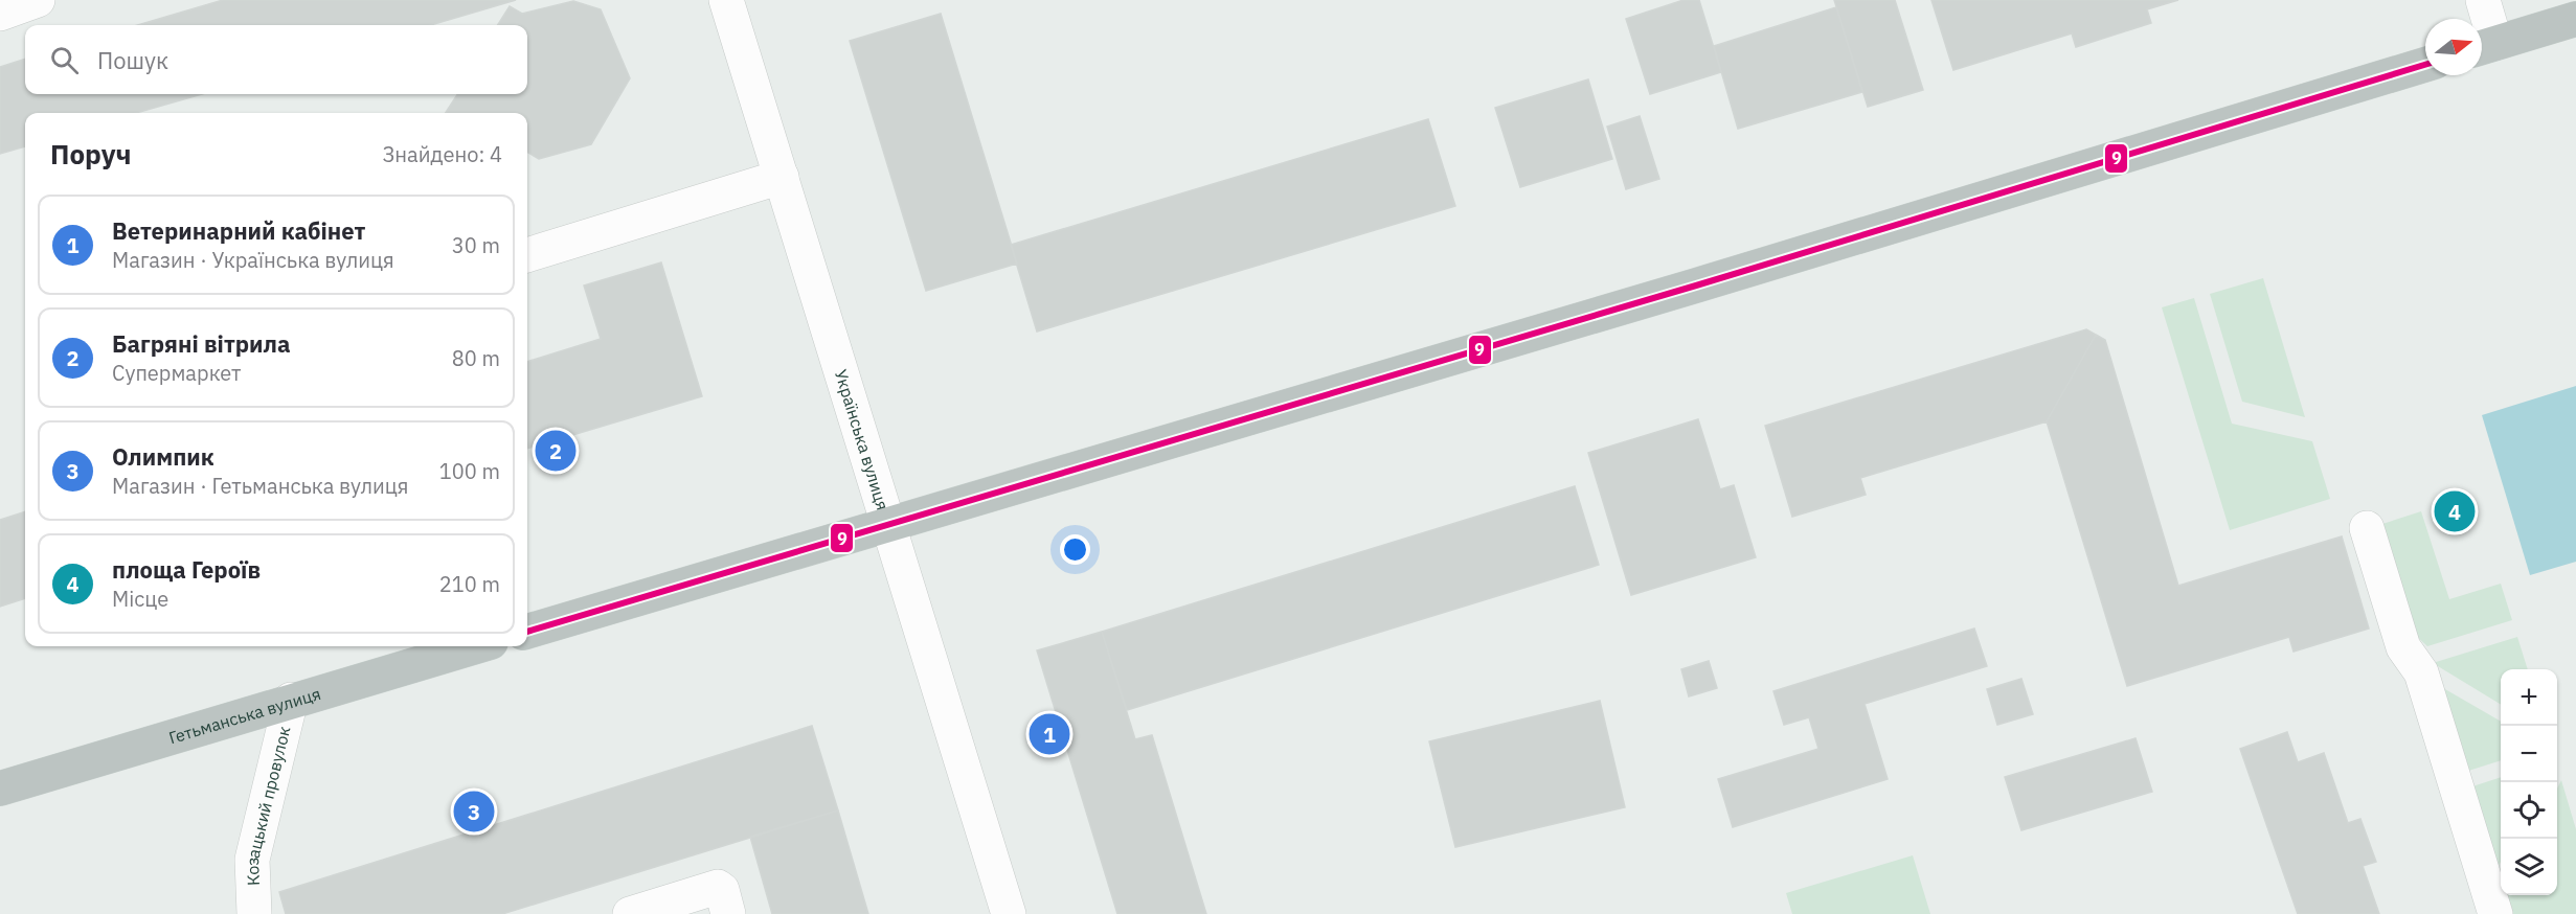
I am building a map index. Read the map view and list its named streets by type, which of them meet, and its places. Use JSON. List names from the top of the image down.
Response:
{
  "streets": {
    "highway": ["Гетьманська вулиця"],
    "street": ["Українська вулиця", "Козацький провулок"]
  },
  "crossings": [
    ["Гетьманська вулиця", "Козацький провулок"]
  ],
  "lines": ["transit line 9"],
  "north": "right",
  "page": {
    "search": "Пошук",
    "heading": ["Поруч", "Знайдено: 4"],
    "list": [
      {
        "mark": "1",
        "name": "Ветеринарний кабінет",
        "note": "Магазин · Українська вулиця",
        "value": "30 m"
      },
      {
        "mark": "2",
        "name": "Багряні вітрила",
        "note": "Супермаркет",
        "value": "80 m"
      },
      {
        "mark": "3",
        "name": "Олимпик",
        "note": "Магазин · Гетьманська вулиця",
        "value": "100 m"
      },
      {
        "mark": "4",
        "name": "площа Героїв",
        "note": "Місце",
        "value": "210 m"
      }
    ],
    "pins": [
      "2",
      "4",
      "1",
      "3"
    ],
    "map_buttons": ["+", "−"]
  }
}
